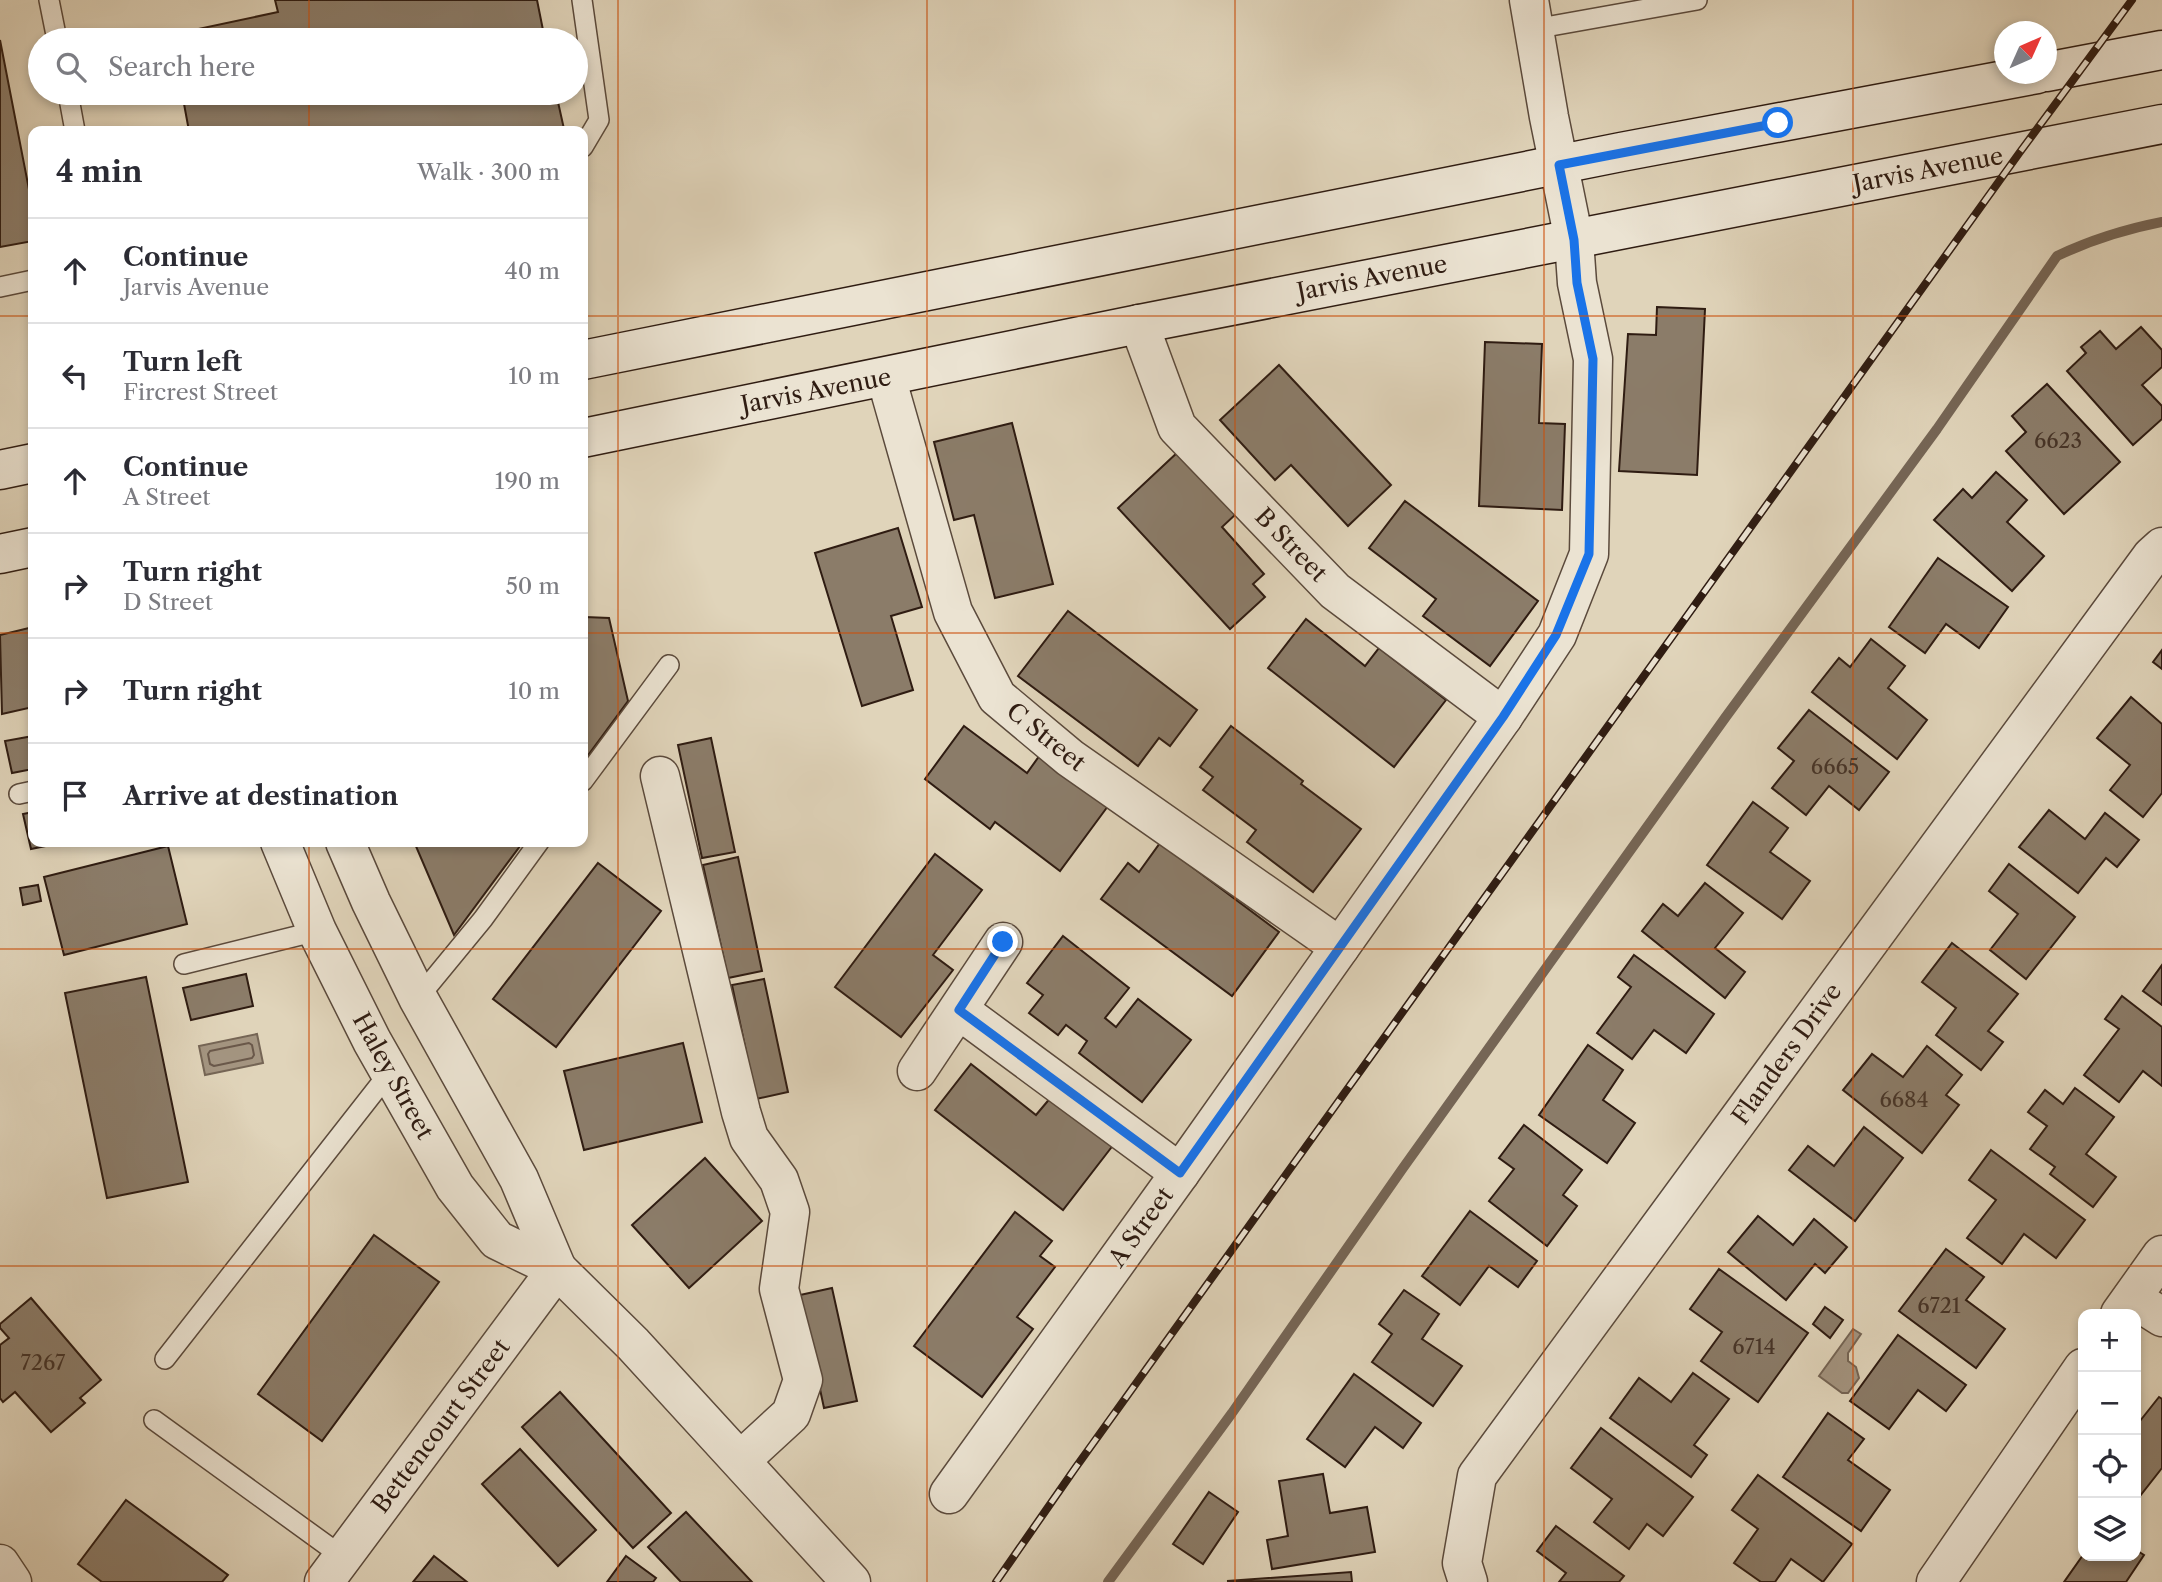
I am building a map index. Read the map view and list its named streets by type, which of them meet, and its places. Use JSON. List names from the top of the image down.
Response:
{
  "streets": {
    "street": [
      "Jarvis Avenue",
      "B Street",
      "C Street",
      "Flanders Drive",
      "Haley Street",
      "A Street",
      "Bettencourt Street"
    ]
  },
  "crossings": [
    ["Jarvis Avenue", "B Street"],
    ["Jarvis Avenue", "C Street"],
    ["Jarvis Avenue", "A Street"],
    ["B Street", "A Street"],
    ["C Street", "A Street"],
    ["Haley Street", "Bettencourt Street"]
  ],
  "house_numbers": [
    "6623",
    "6665",
    "6684",
    "6721",
    "6714",
    "7267"
  ],
  "north": "top right",
  "page": {
    "search": "Search here",
    "heading": ["4 min", "Walk · 300 m"],
    "list": [
      ["Continue", "Jarvis Avenue", "40 m"],
      ["Turn left", "Fircrest Street", "10 m"],
      ["Continue", "A Street", "190 m"],
      ["Turn right", "D Street", "50 m"],
      ["Turn right", "10 m"],
      "Arrive at destination"
    ],
    "map_buttons": ["+", "−"]
  }
}
